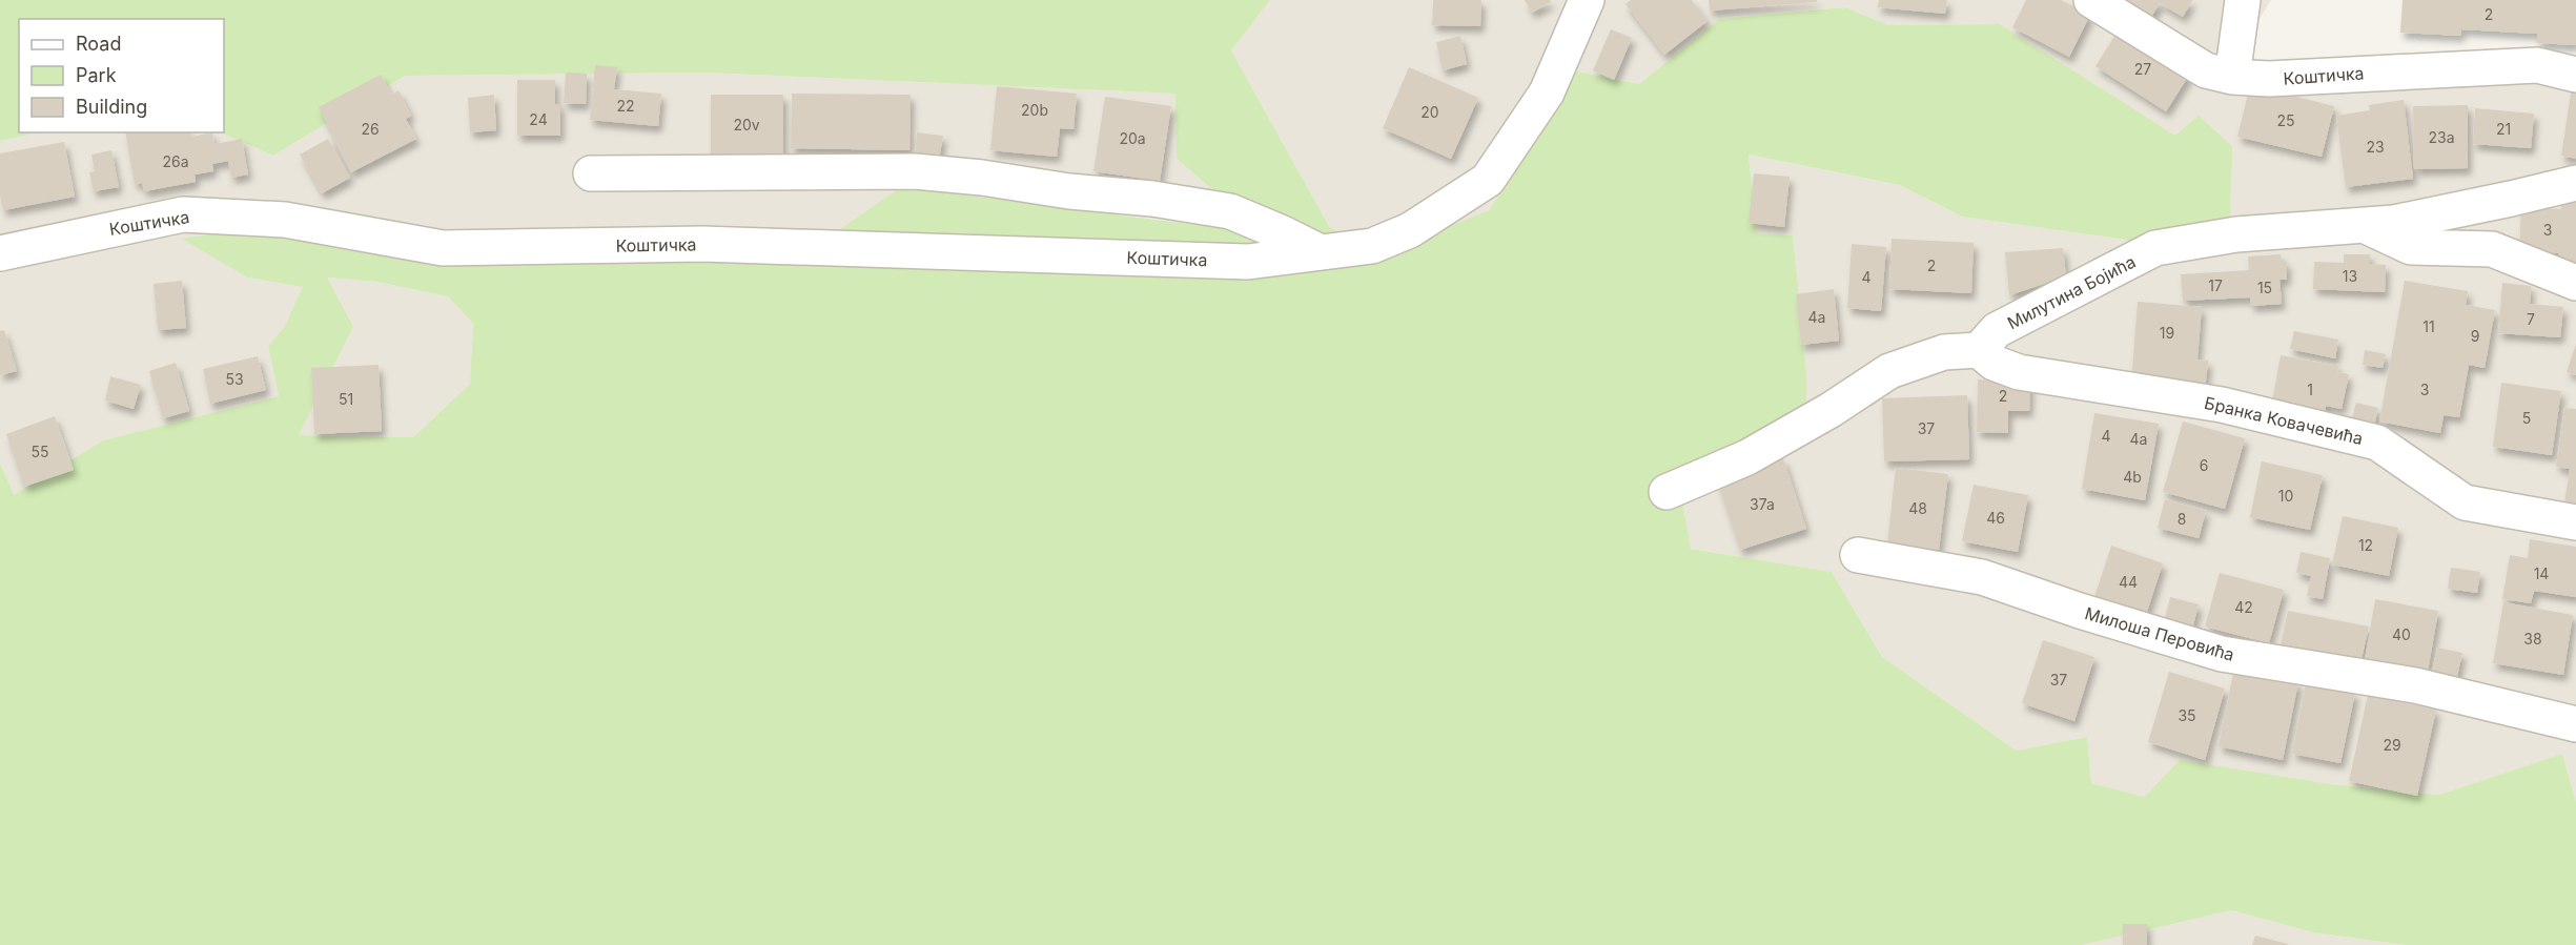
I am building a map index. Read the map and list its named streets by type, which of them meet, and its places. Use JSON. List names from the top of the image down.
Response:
{
  "streets": {
    "street": [
      "Коштичка",
      "Милутина Бојића",
      "Бранка Ковачевића",
      "Милоша Перовића"
    ]
  },
  "crossings": [
    ["Милутина Бојића", "Бранка Ковачевића"]
  ],
  "house_numbers": [
    "2",
    "27",
    "22",
    "20b",
    "20",
    "24",
    "25",
    "20v",
    "26",
    "21",
    "23a",
    "20a",
    "23",
    "26a",
    "3",
    "2",
    "13",
    "4",
    "17",
    "15",
    "4a",
    "7",
    "11",
    "19",
    "9",
    "53",
    "1",
    "3",
    "2",
    "51",
    "5",
    "37",
    "4",
    "4a",
    "55",
    "6",
    "4b",
    "10",
    "37a",
    "48",
    "46",
    "8",
    "12",
    "14",
    "44",
    "42",
    "40",
    "38",
    "37",
    "35",
    "29"
  ],
  "legend": ["Road", "Park", "Building"]
}
